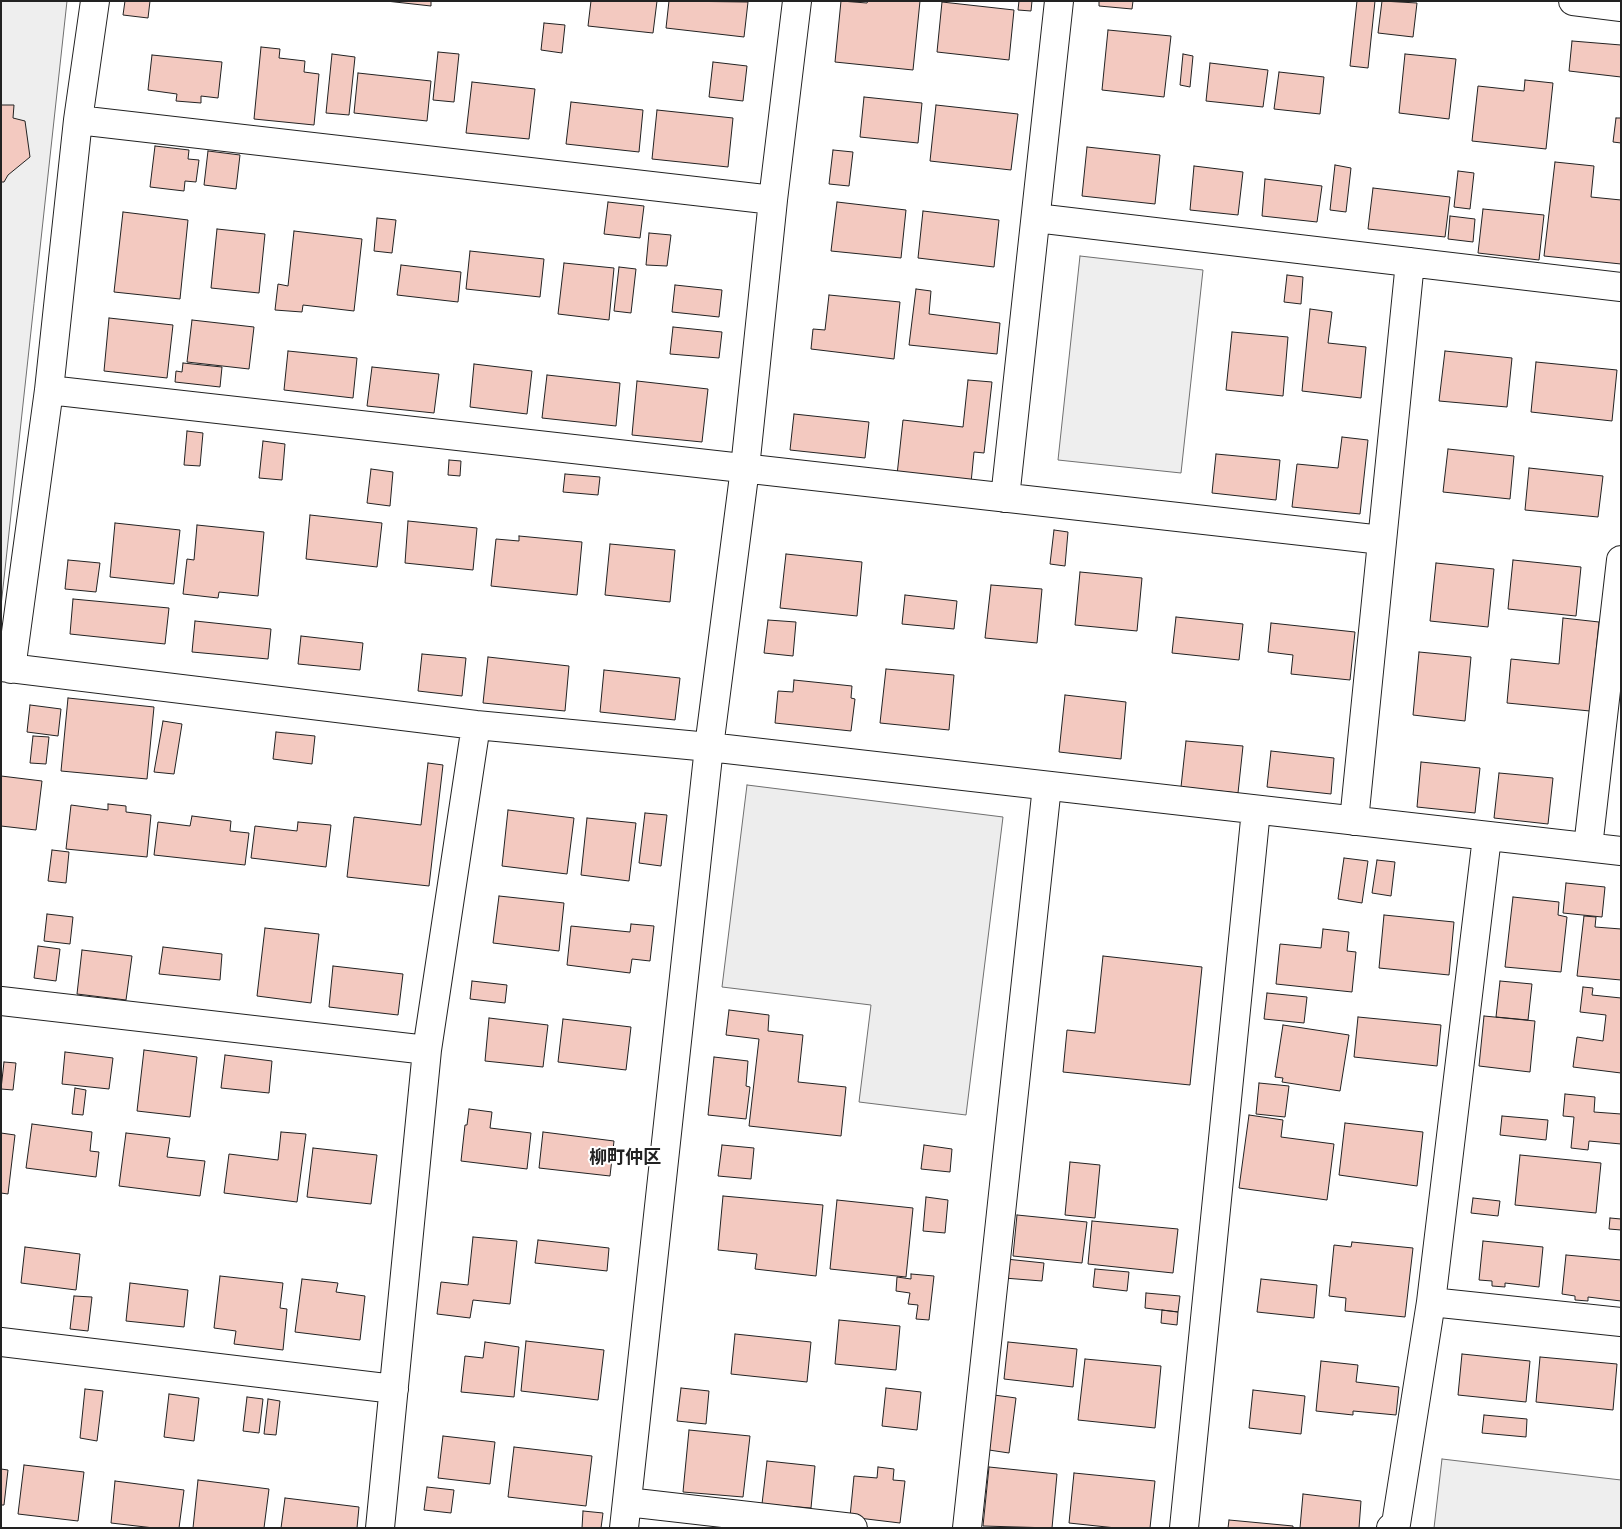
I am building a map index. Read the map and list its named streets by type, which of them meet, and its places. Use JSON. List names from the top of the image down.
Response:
{
  "districts": ["柳町仲区"]
}
